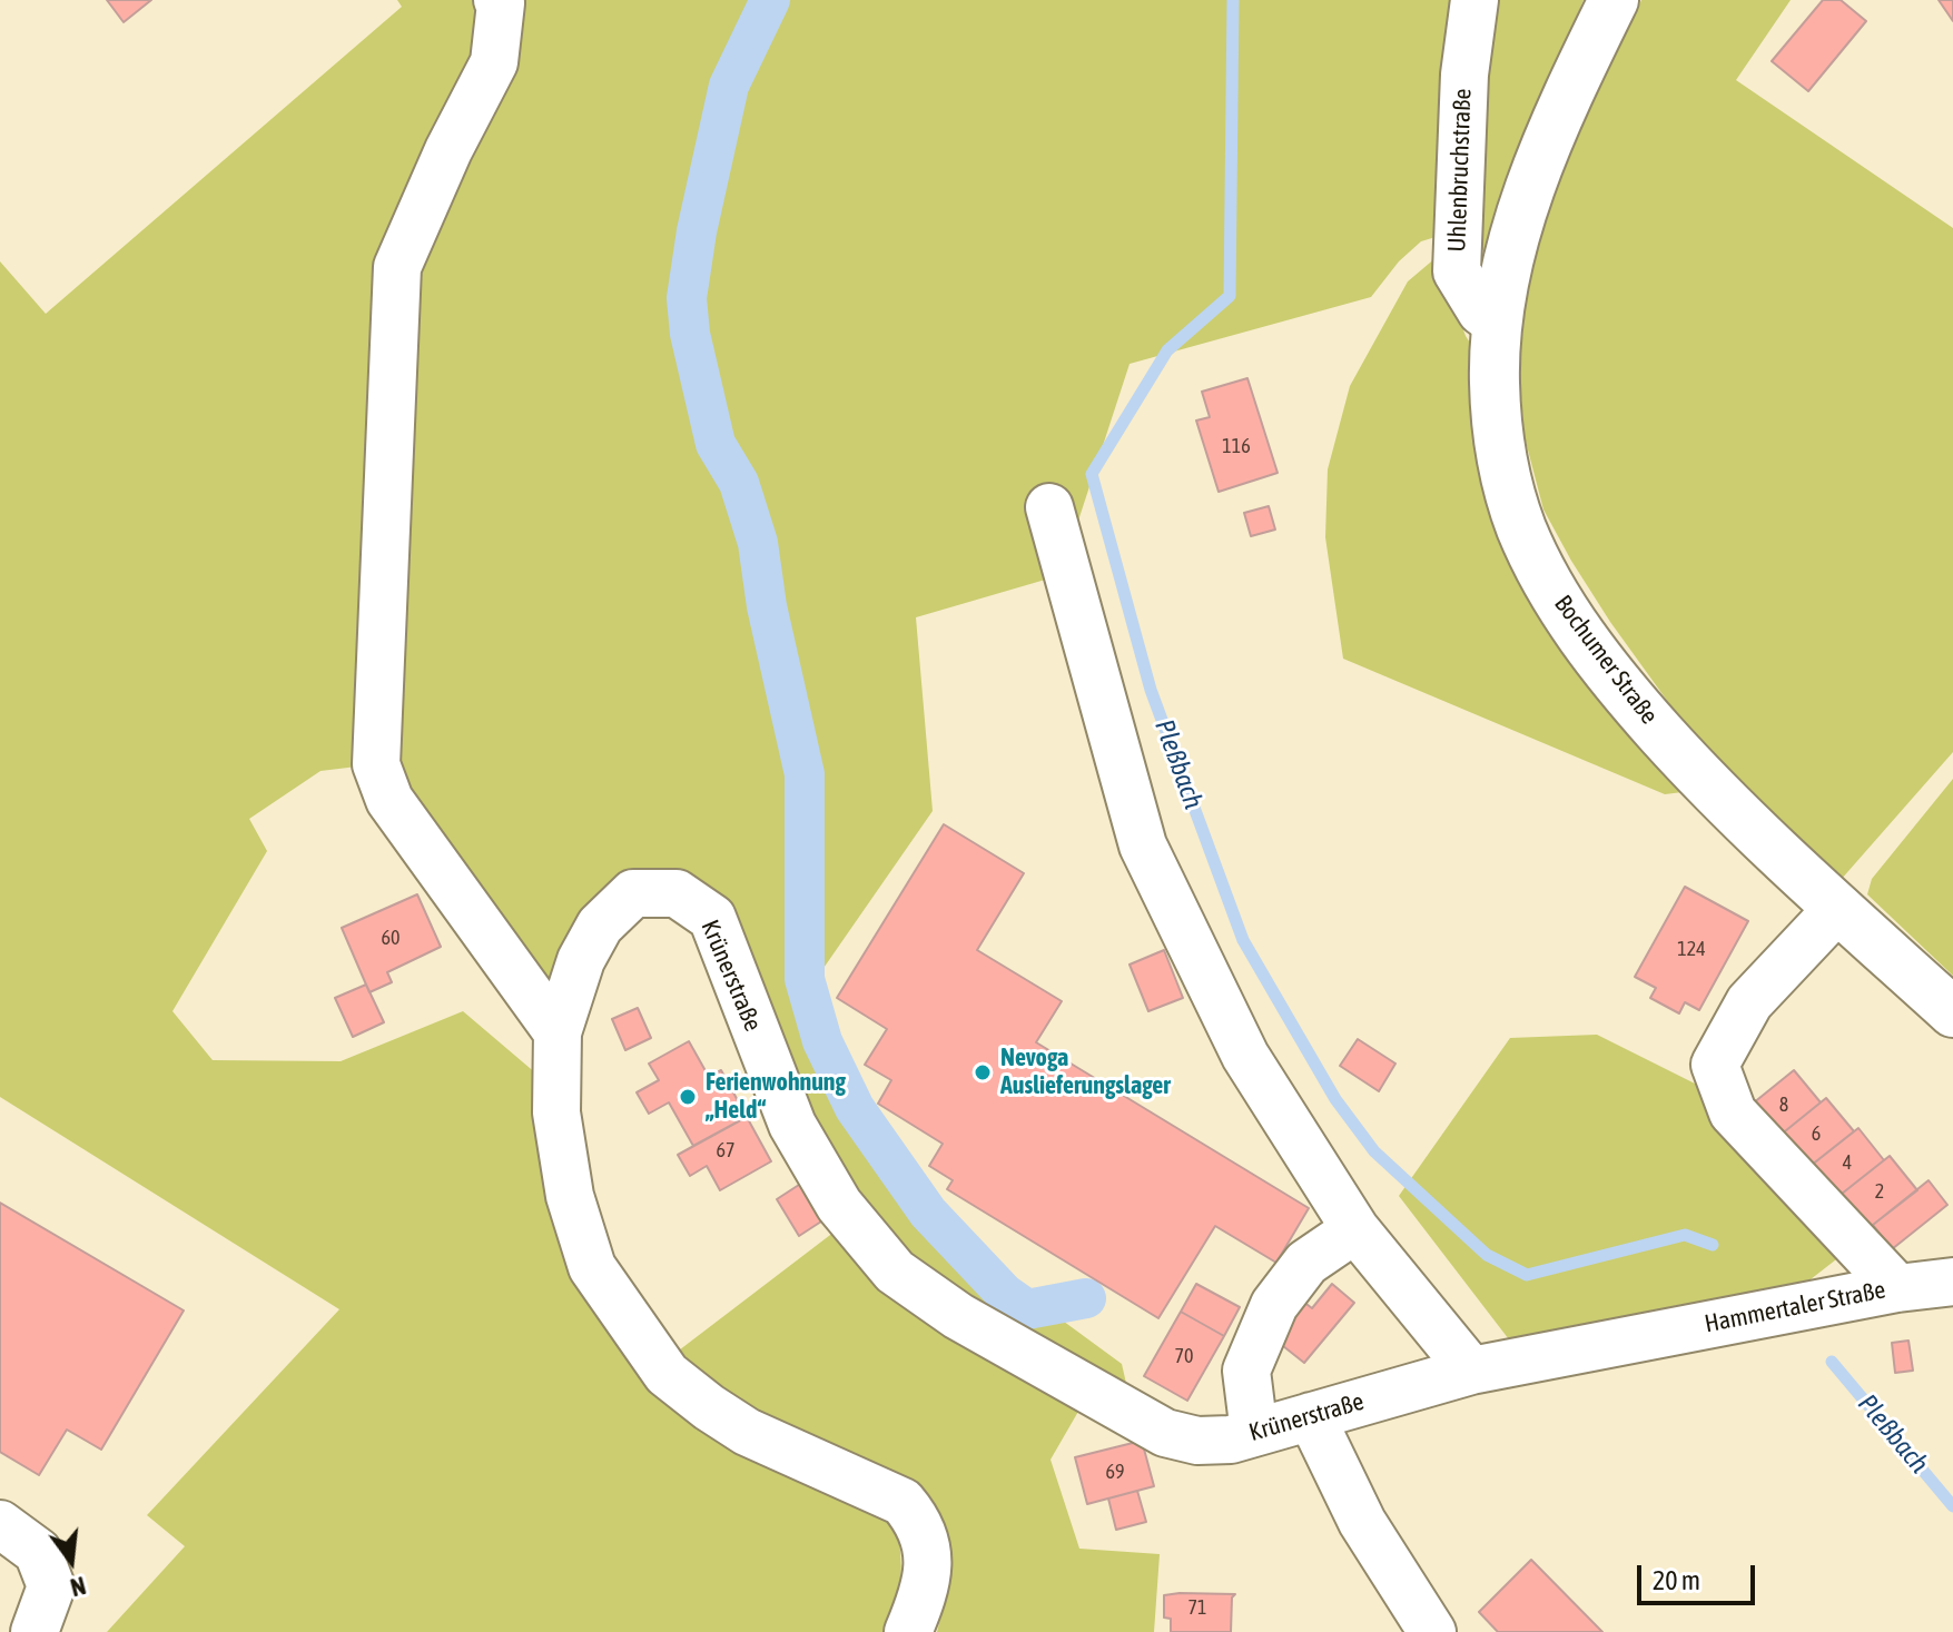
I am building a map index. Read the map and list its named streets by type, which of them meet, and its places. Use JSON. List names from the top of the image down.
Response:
{
  "streets": {
    "main road": ["Bochumer Straße"],
    "street": ["Uhlenbruchstraße", "Krünerstraße", "Hammertaler Straße"]
  },
  "crossings": [
    ["Uhlenbruchstraße", "Bochumer Straße"],
    ["Krünerstraße", "Hammertaler Straße"]
  ],
  "water": ["Pleßbach"],
  "places": ["Nevoga Auslieferungslager", "Ferienwohnung „Held“"],
  "house_numbers": [
    "116",
    "60",
    "124",
    "8",
    "6",
    "67",
    "4",
    "2",
    "70",
    "69",
    "71"
  ],
  "scale_bar": "20 m",
  "north": "bottom"
}
